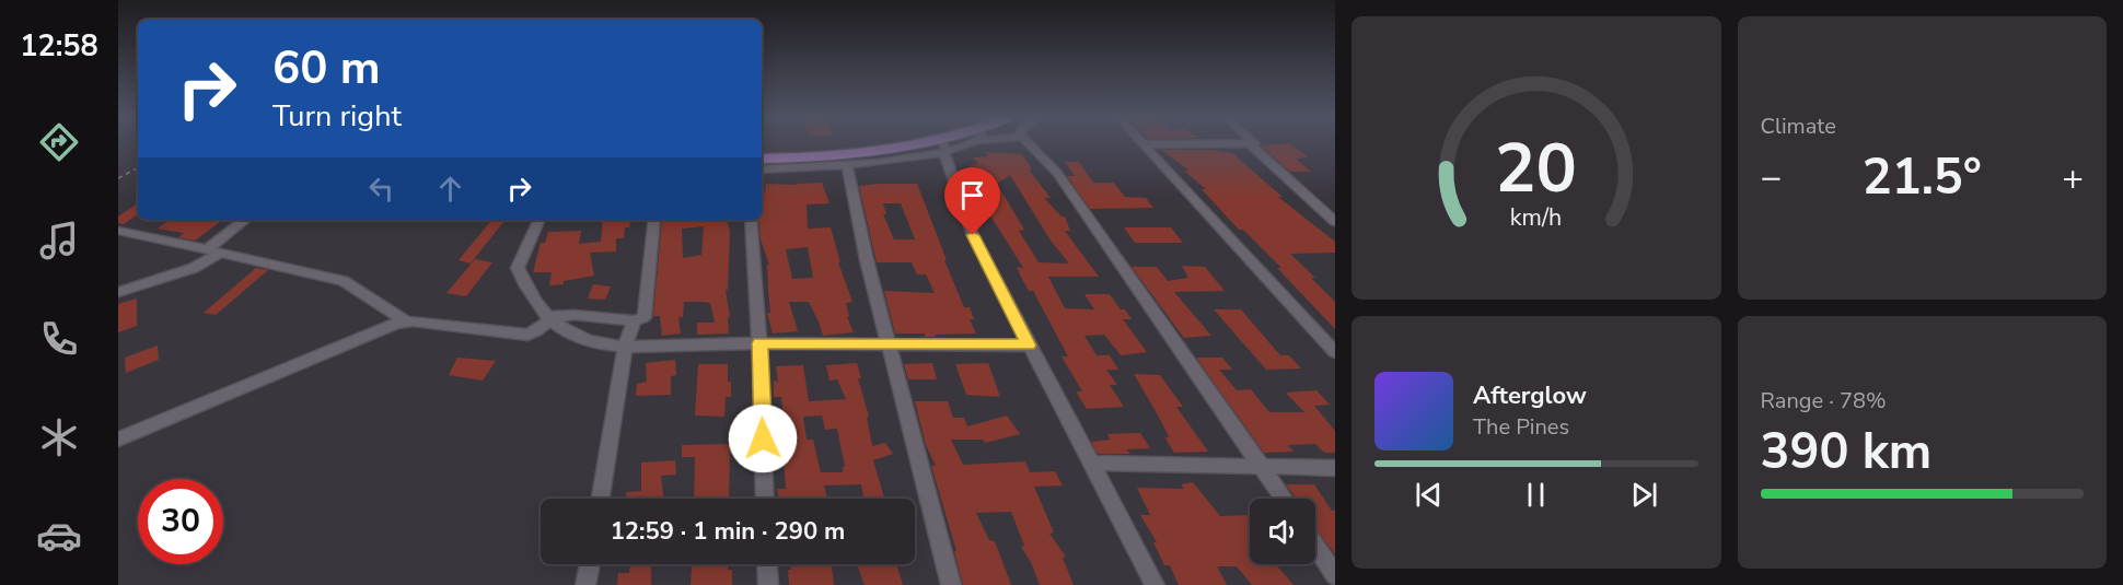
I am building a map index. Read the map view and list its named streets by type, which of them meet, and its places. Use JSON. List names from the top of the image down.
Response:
{
  "page": {
    "tabs": "12:58",
    "tile": [
      "Climate",
      ["Range · 78%", "390 km"]
    ],
    "turn": ["60 m", "Turn right"],
    "heat": ["−", "21.5°", "+"],
    "song": ["Afterglow", "The Pines"],
    "limit": "30",
    "trip": "12:59 · 1 min · 290 m",
    "gauge": ["20", "km/h"]
  }
}
